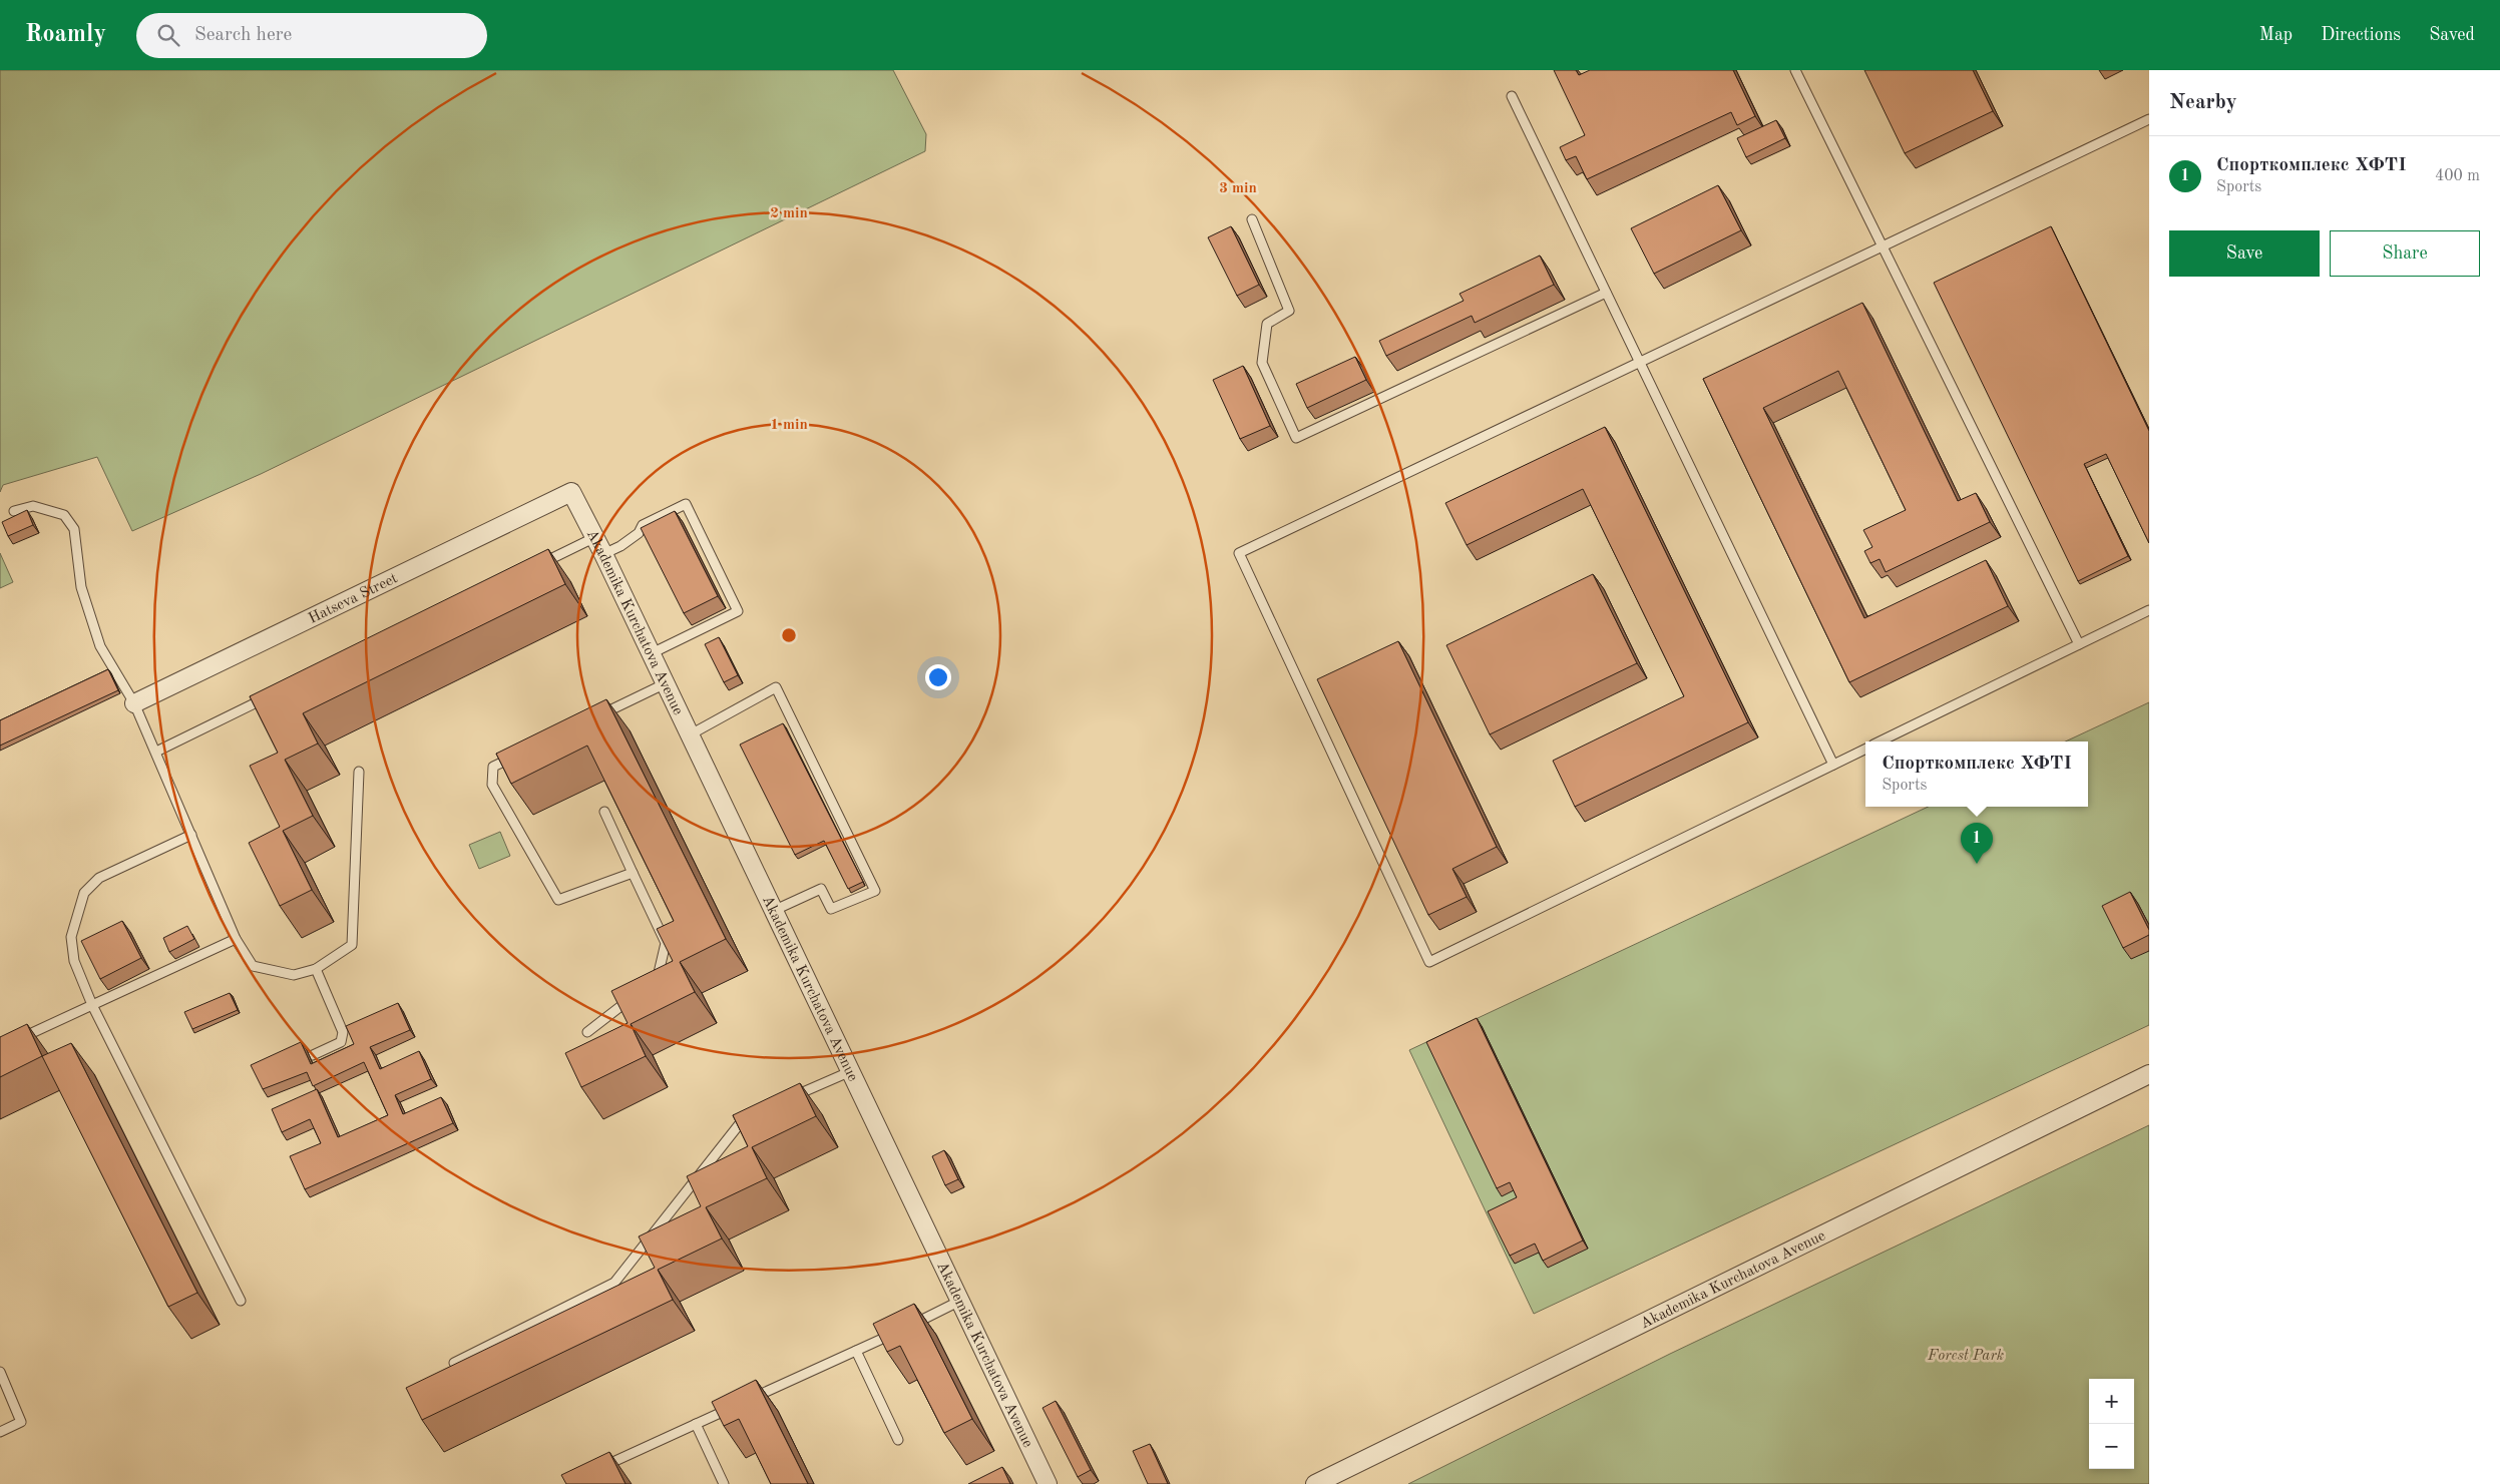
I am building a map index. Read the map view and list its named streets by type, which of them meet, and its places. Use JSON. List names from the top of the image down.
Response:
{
  "streets": {
    "street": ["Hatseva Street", "Akademika Kurchatova Avenue"]
  },
  "crossings": [
    ["Hatseva Street", "Akademika Kurchatova Avenue"]
  ],
  "parks": ["Forest Park"],
  "page": {
    "header": "Roamly",
    "search": "Search here",
    "nav": ["Map", "Directions", "Saved"],
    "heading": "Nearby",
    "list": [
      {
        "mark": "1",
        "name": "Спорткомплекс ХФТІ",
        "note": "Sports",
        "value": "400 m"
      }
    ],
    "buttons": ["Save", "Share"],
    "popup": ["Спорткомплекс ХФТІ", "Sports"],
    "pins": "1",
    "map_buttons": ["+", "−"]
  },
  "rings": ["3 min", "2 min", "1 min"]
}
